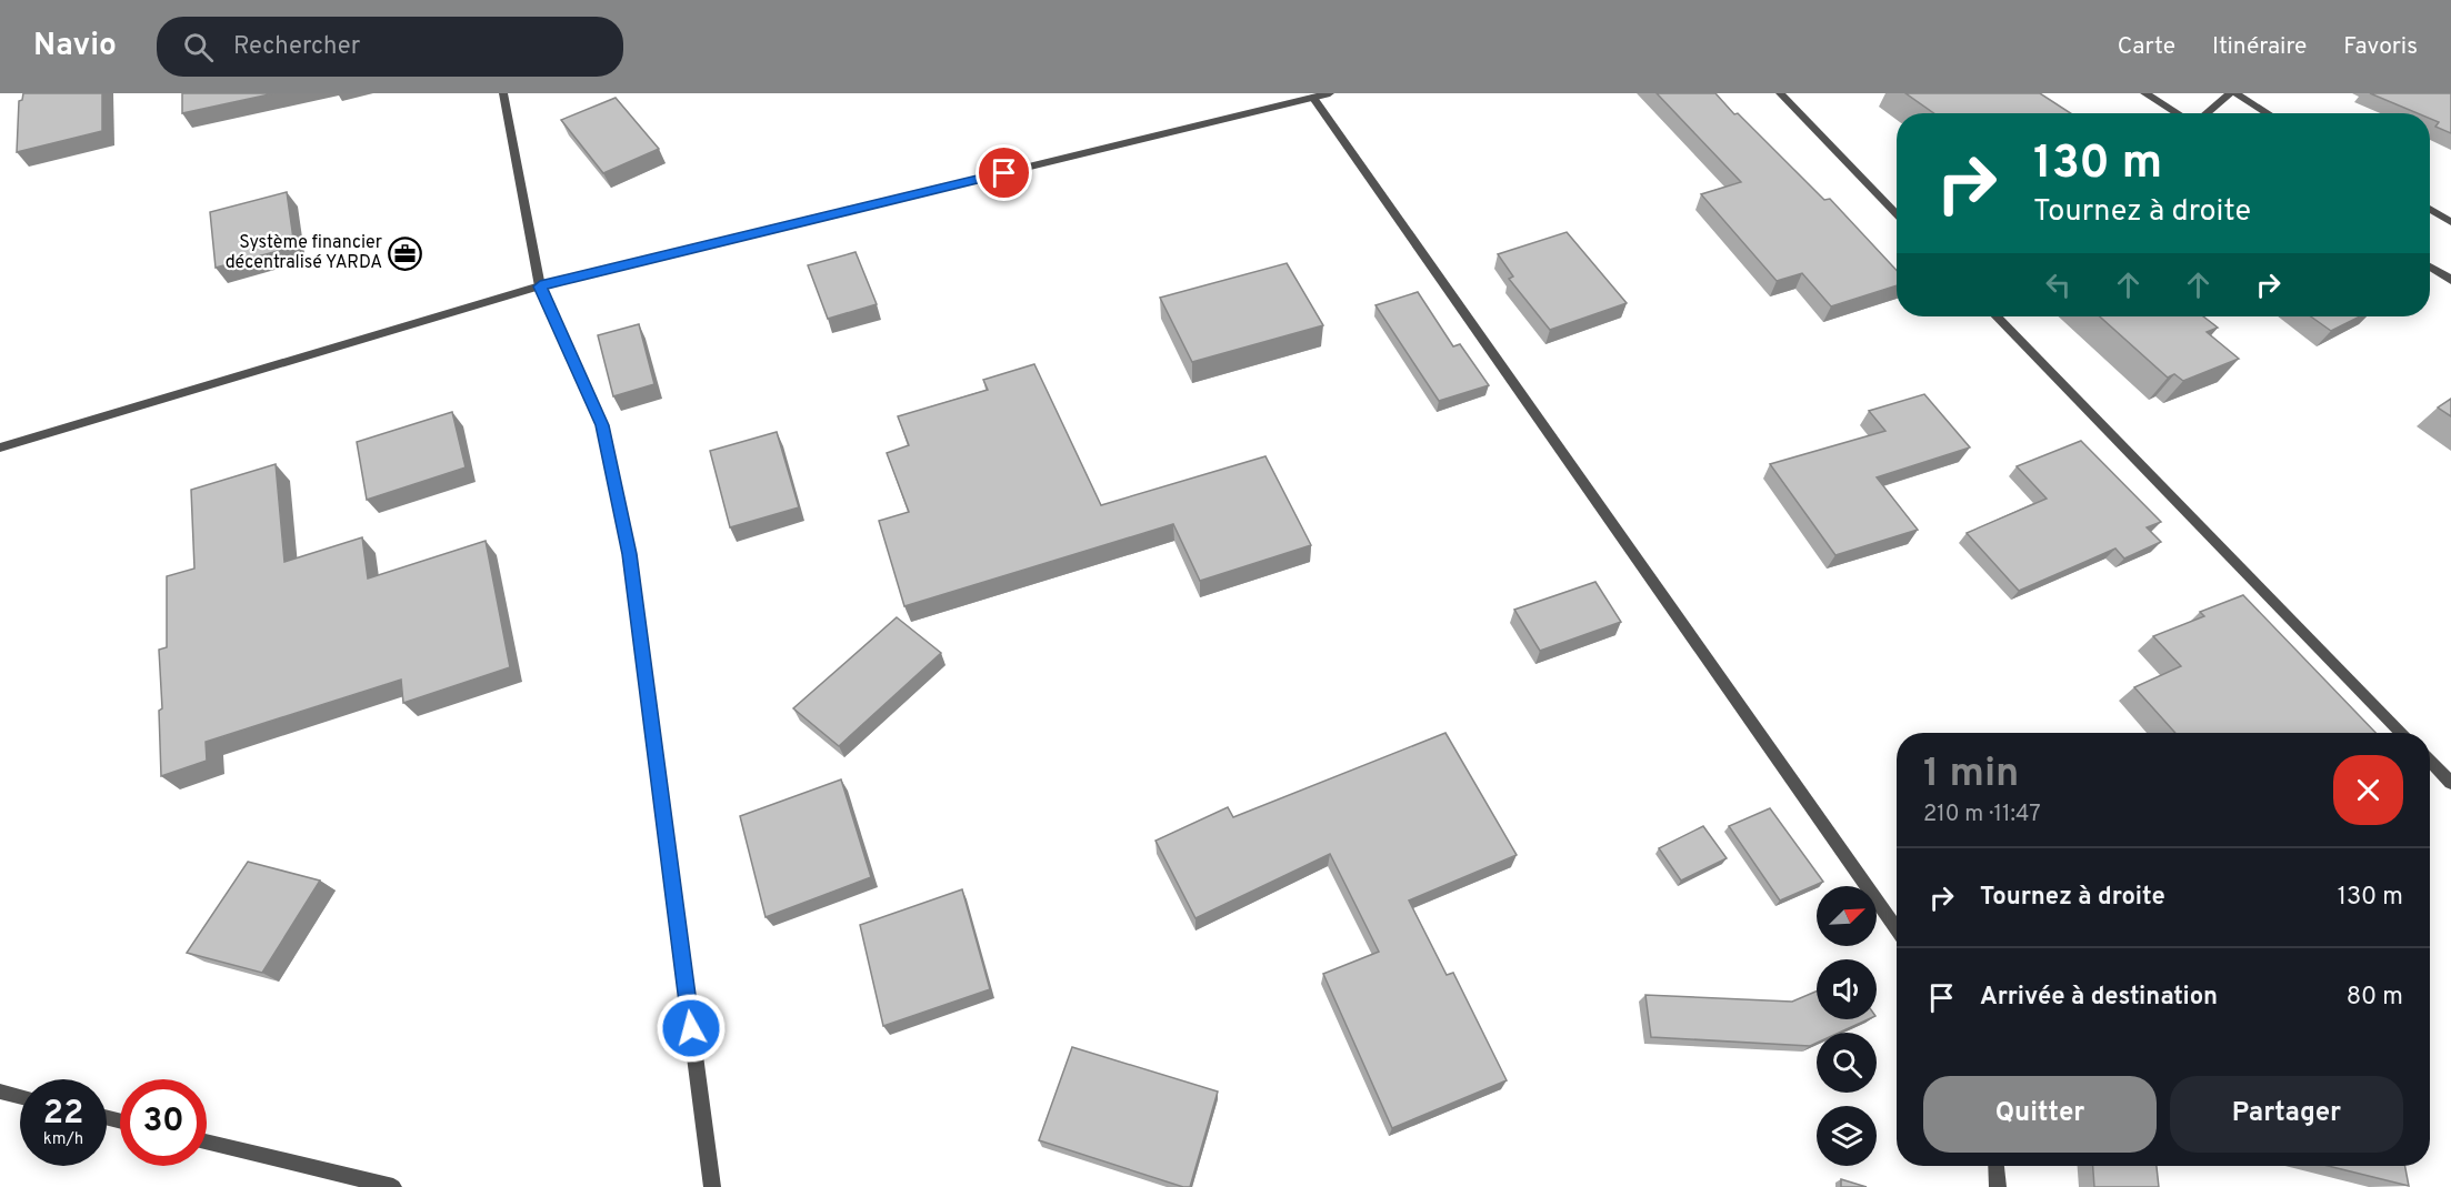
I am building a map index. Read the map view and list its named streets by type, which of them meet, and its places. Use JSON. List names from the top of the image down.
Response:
{
  "places": {
    "office": ["Système financier décentralisé YARDA"]
  },
  "north": "top right",
  "page": {
    "header": "Navio",
    "search": "Rechercher",
    "nav": ["Carte", "Itinéraire", "Favoris"],
    "turn": ["130 m", "Tournez à droite"],
    "heading": ["1 min", "210 m · 11:47"],
    "list": [
      {
        "name": "Tournez à droite",
        "value": "130 m"
      },
      {
        "name": "Arrivée à destination",
        "value": "80 m"
      }
    ],
    "buttons": ["Quitter", "Partager"],
    "speed": "22 km/h",
    "limit": "30"
  }
}
